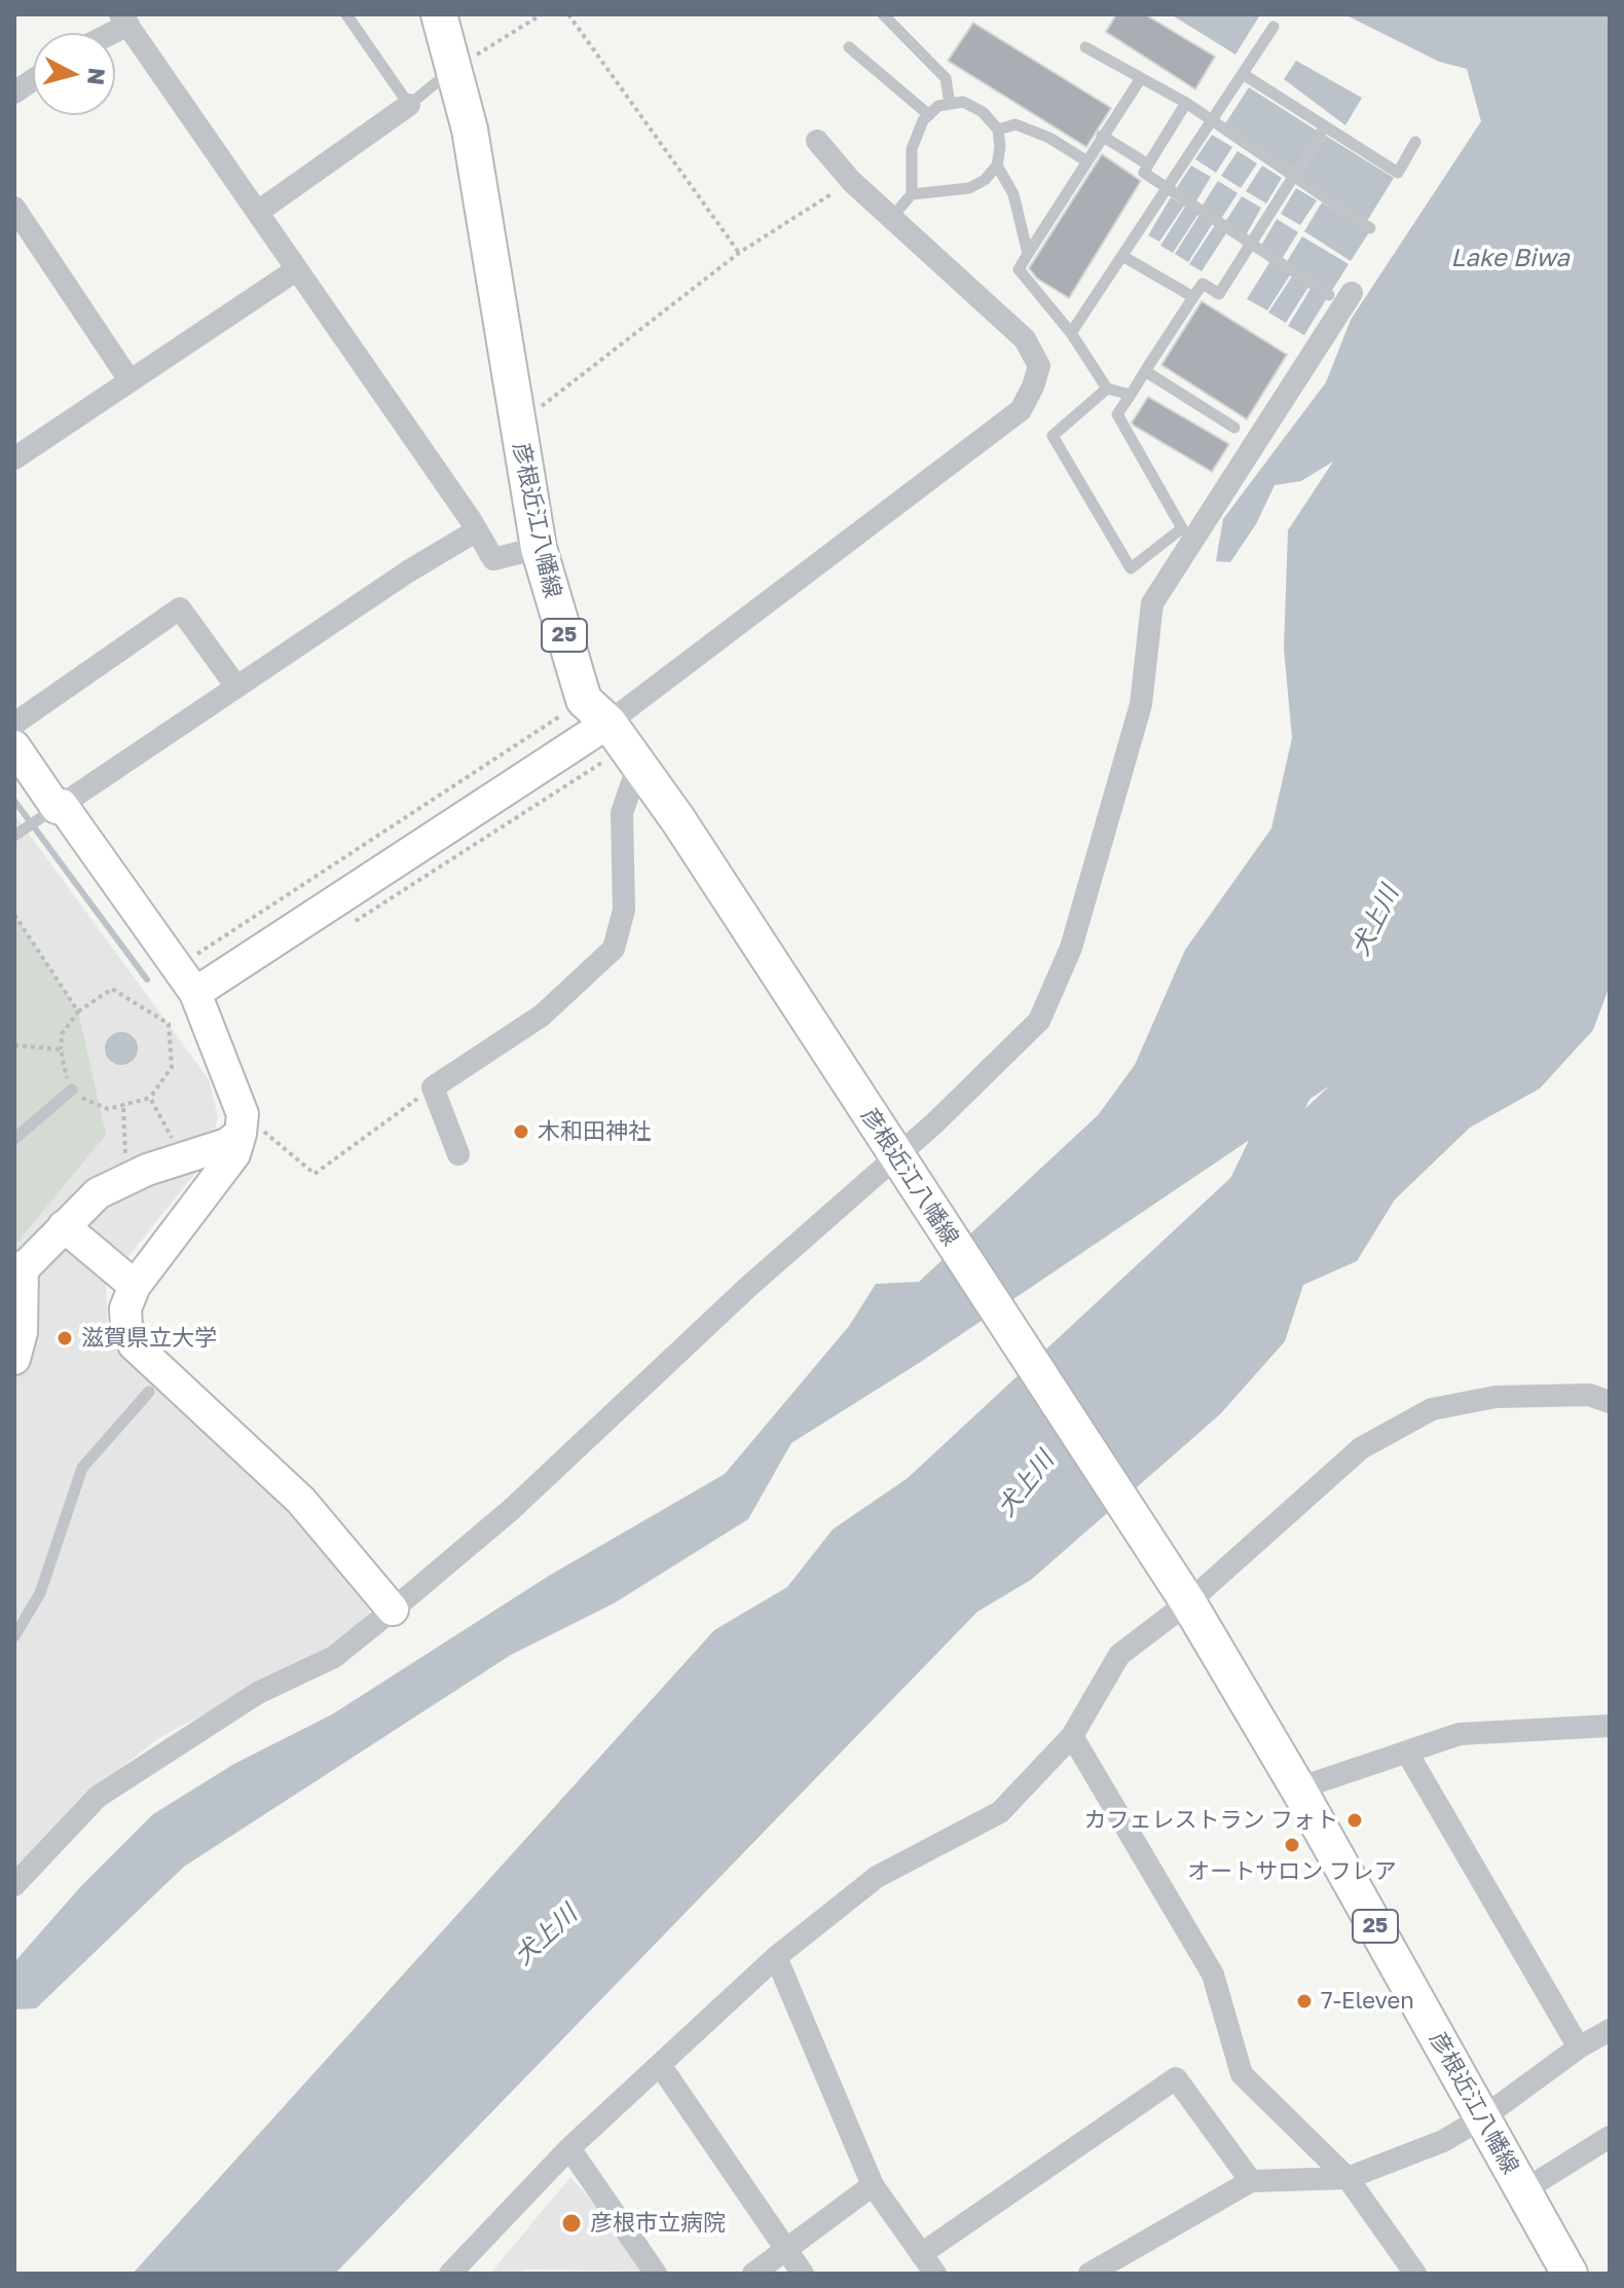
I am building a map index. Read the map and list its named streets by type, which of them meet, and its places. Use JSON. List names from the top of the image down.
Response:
{
  "streets": {
    "main road": ["彦根近江八幡線", "25"]
  },
  "water": ["Lake Biwa", "犬上川"],
  "places": [
    "木和田神社",
    "滋賀県立大学",
    "カフェレストラン フォト",
    "オートサロン フレア",
    "7-Eleven",
    "彦根市立病院"
  ],
  "north": "right"
}
